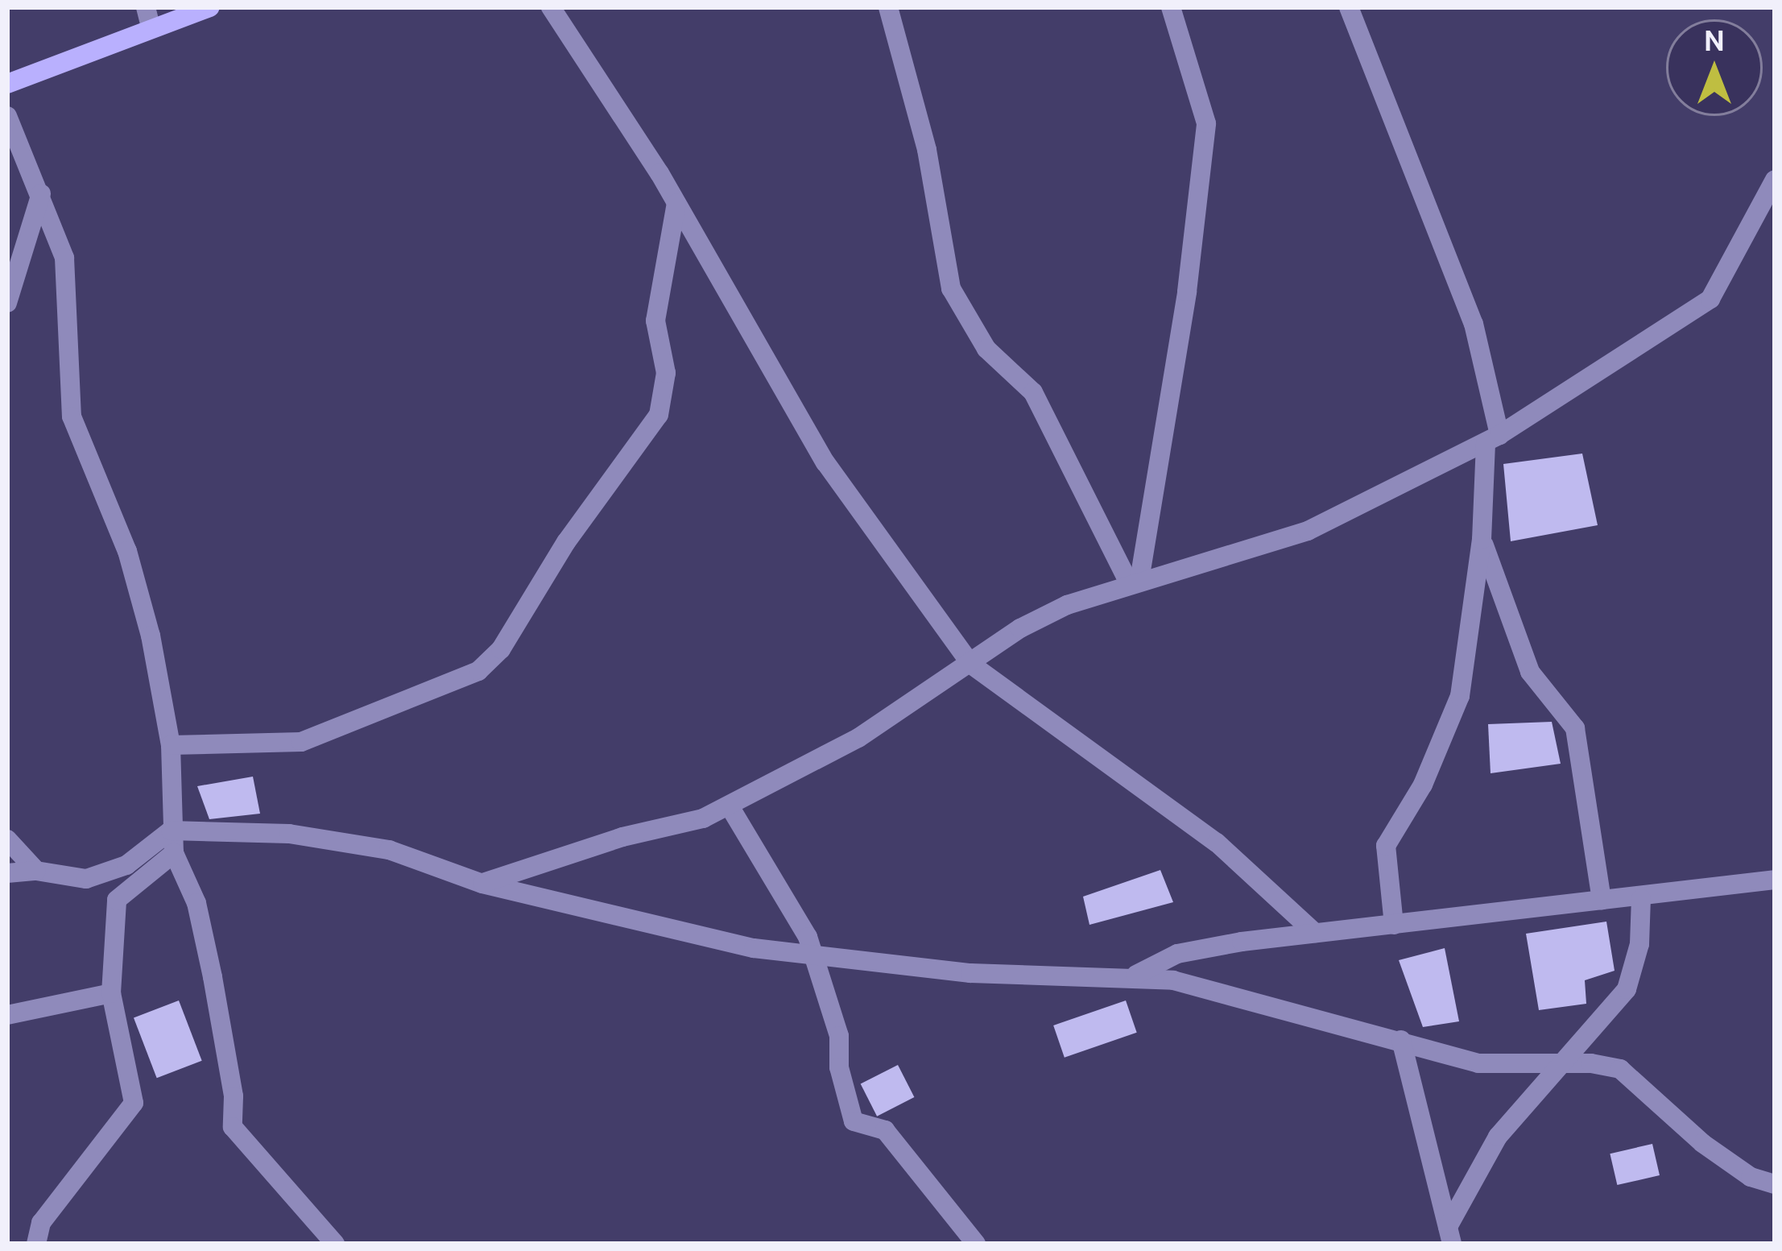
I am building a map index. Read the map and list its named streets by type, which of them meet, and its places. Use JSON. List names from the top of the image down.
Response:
{
  "north": "top"
}
